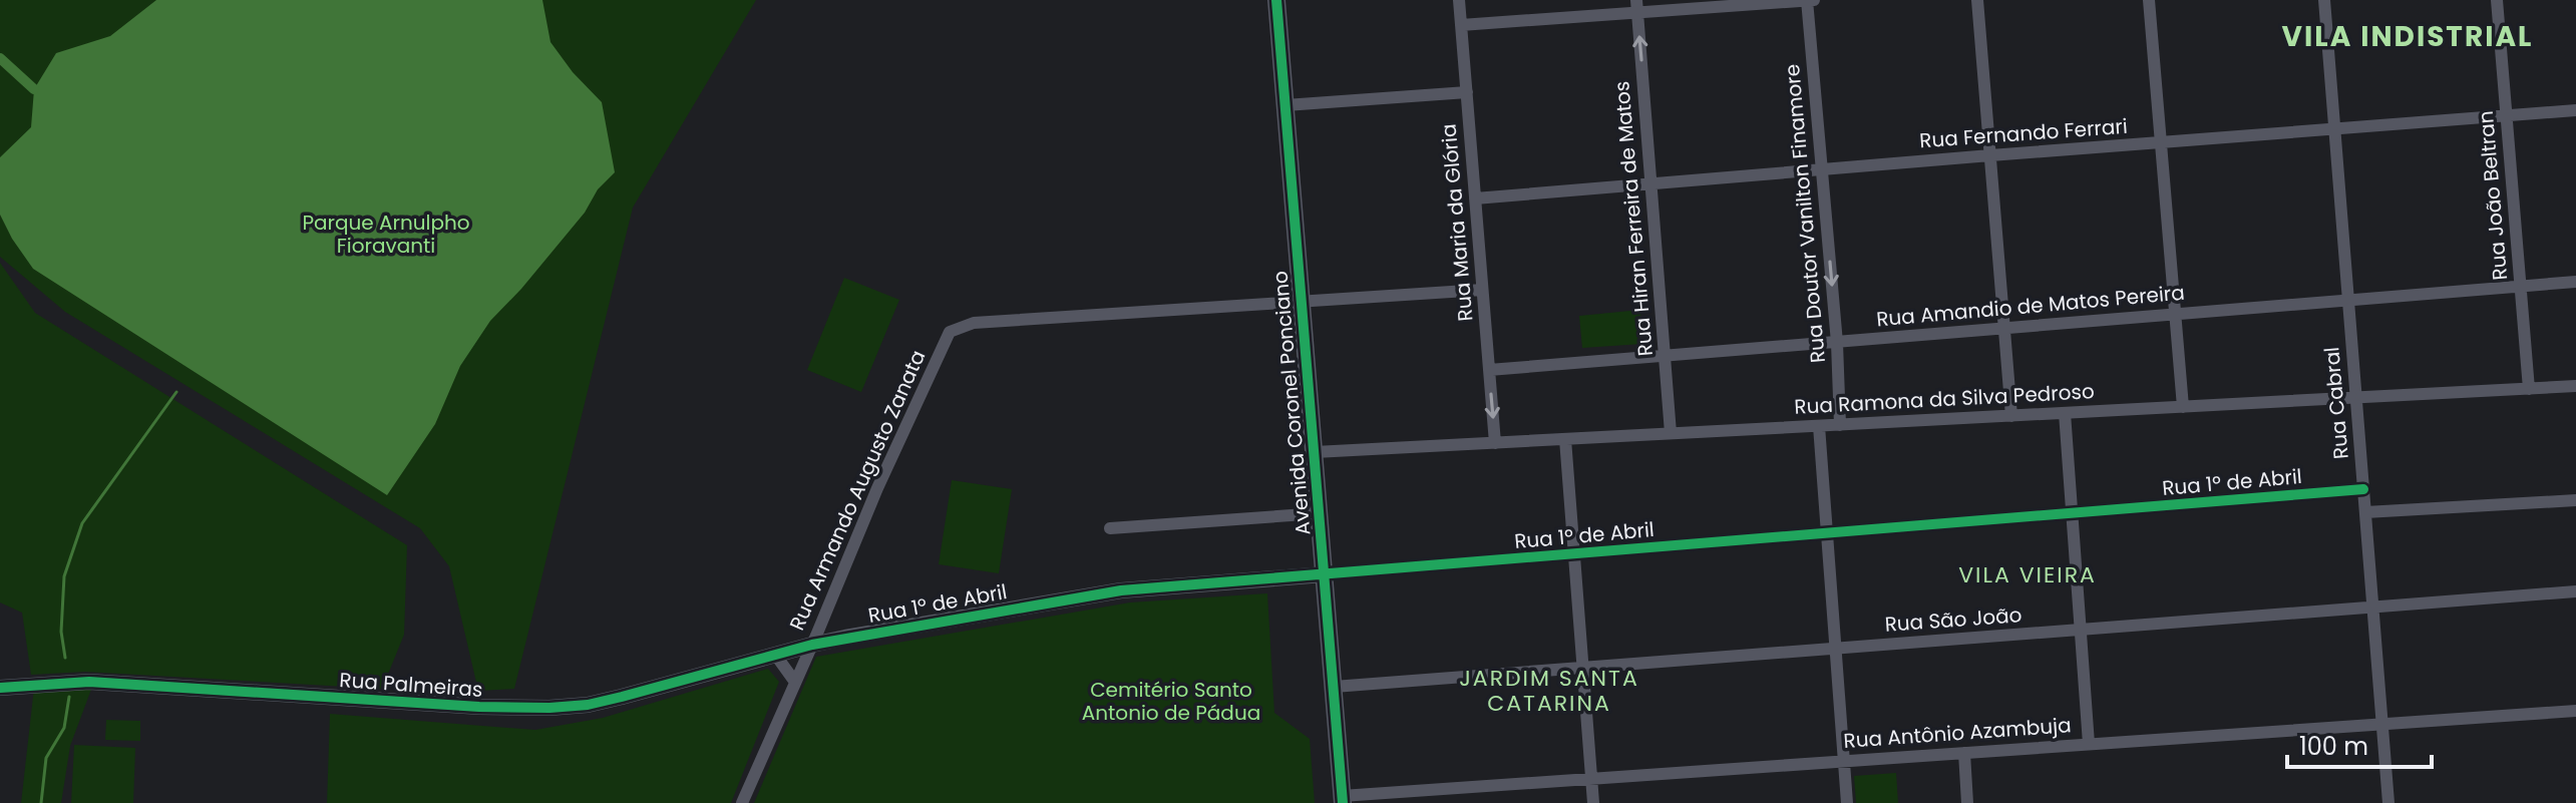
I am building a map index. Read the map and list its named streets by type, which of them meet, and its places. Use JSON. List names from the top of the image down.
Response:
{
  "streets": {
    "main road": ["Avenida Coronel Ponciano"],
    "street": [
      "Rua Fernando Ferrari",
      "Rua João Beltran",
      "Rua Doutor Vanilton Finamore",
      "Rua Hiran Ferreira de Matos",
      "Rua Maria da Glória",
      "Rua Amandio de Matos Pereira",
      "Rua Ramona da Silva Pedroso",
      "Rua Cabral",
      "Rua 1º de Abril",
      "Rua Armando Augusto Zanata",
      "Rua São João",
      "Rua Palmeiras",
      "Rua Antônio Azambuja"
    ]
  },
  "crossings": [
    ["Rua Fernando Ferrari", "Rua João Beltran"],
    ["Rua Fernando Ferrari", "Rua Doutor Vanilton Finamore"],
    ["Rua Fernando Ferrari", "Rua Hiran Ferreira de Matos"],
    ["Rua Fernando Ferrari", "Rua Maria da Glória"],
    ["Rua Fernando Ferrari", "Rua Cabral"],
    ["Rua João Beltran", "Rua Amandio de Matos Pereira"],
    ["Rua João Beltran", "Rua Ramona da Silva Pedroso"],
    ["Rua Doutor Vanilton Finamore", "Rua Amandio de Matos Pereira"],
    ["Rua Doutor Vanilton Finamore", "Rua Ramona da Silva Pedroso"],
    ["Rua Hiran Ferreira de Matos", "Rua Amandio de Matos Pereira"],
    ["Rua Hiran Ferreira de Matos", "Rua Ramona da Silva Pedroso"],
    ["Rua Maria da Glória", "Rua Amandio de Matos Pereira"],
    ["Rua Maria da Glória", "Rua Ramona da Silva Pedroso"],
    ["Rua Maria da Glória", "Rua Armando Augusto Zanata"],
    ["Rua Amandio de Matos Pereira", "Rua Cabral"],
    ["Rua Ramona da Silva Pedroso", "Avenida Coronel Ponciano"],
    ["Rua Ramona da Silva Pedroso", "Rua Cabral"],
    ["Avenida Coronel Ponciano", "Rua 1º de Abril"],
    ["Avenida Coronel Ponciano", "Rua Armando Augusto Zanata"],
    ["Avenida Coronel Ponciano", "Rua São João"],
    ["Avenida Coronel Ponciano", "Rua Antônio Azambuja"],
    ["Rua Cabral", "Rua 1º de Abril"],
    ["Rua Cabral", "Rua São João"],
    ["Rua Cabral", "Rua Antônio Azambuja"],
    ["Rua 1º de Abril", "Rua Armando Augusto Zanata"],
    ["Rua 1º de Abril", "Rua Palmeiras"],
    ["Rua Armando Augusto Zanata", "Rua Palmeiras"]
  ],
  "one_way": ["Rua Doutor Vanilton Finamore", "Rua Hiran Ferreira de Matos"],
  "districts": ["VILA INDISTRIAL", "VILA VIEIRA", "JARDIM SANTA CATARINA"],
  "parks": ["Parque Arnulpho Fioravanti", "Cemitério Santo Antonio de Pádua"],
  "scale_bar": "100 m"
}
